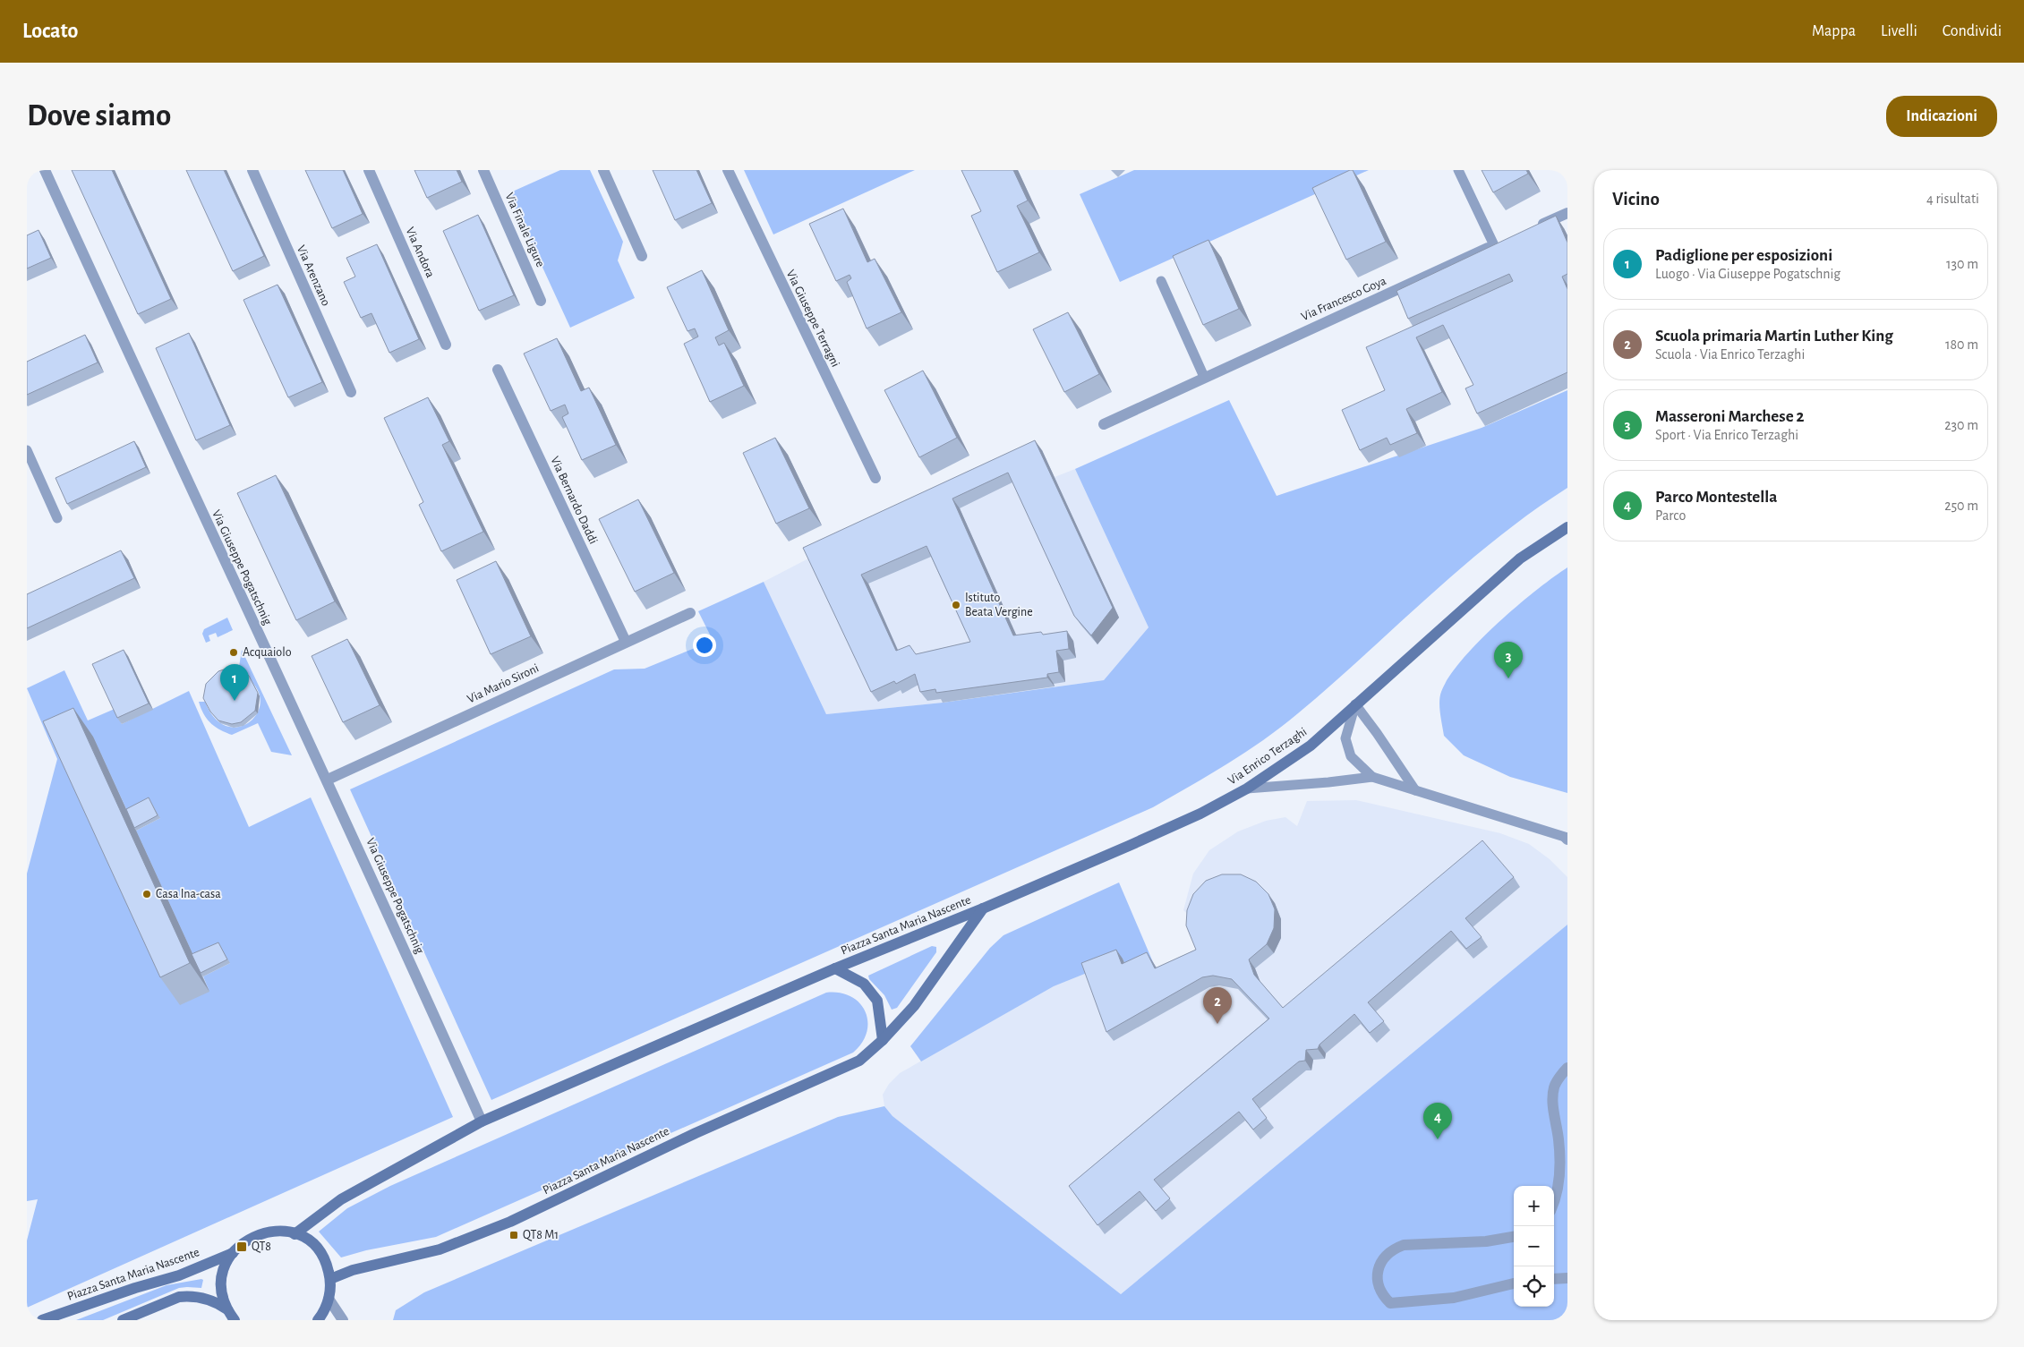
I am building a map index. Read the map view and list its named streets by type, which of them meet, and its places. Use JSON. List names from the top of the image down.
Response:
{
  "streets": {
    "street": [
      "Via Finale Ligure",
      "Via Andora",
      "Via Arenzano",
      "Via Francesco Goya",
      "Via Giuseppe Terragni",
      "Via Bernardo Daddi",
      "Via Giuseppe Pogatschnig",
      "Via Mario Sironi",
      "Via Enrico Terzaghi",
      "Piazza Santa Maria Nascente"
    ]
  },
  "crossings": [
    ["Via Bernardo Daddi", "Via Mario Sironi"],
    ["Via Giuseppe Pogatschnig", "Via Mario Sironi"],
    ["Via Giuseppe Pogatschnig", "Piazza Santa Maria Nascente"],
    ["Via Enrico Terzaghi", "Piazza Santa Maria Nascente"]
  ],
  "places": {
    "other": ["Istituto Beata Vergine", "Acquaiolo", "Casa Ina-casa"],
    "transit": ["QT8 M1", "QT8"]
  },
  "page": {
    "header": "Locato",
    "nav": ["Mappa", "Livelli", "Condividi"],
    "buttons": "Indicazioni",
    "title": "Dove siamo",
    "heading": ["Vicino", "4 risultati"],
    "list": [
      {
        "mark": "1",
        "name": "Padiglione per esposizioni",
        "note": "Luogo · Via Giuseppe Pogatschnig",
        "value": "130 m"
      },
      {
        "mark": "2",
        "name": "Scuola primaria Martin Luther King",
        "note": "Scuola · Via Enrico Terzaghi",
        "value": "180 m"
      },
      {
        "mark": "3",
        "name": "Masseroni Marchese 2",
        "note": "Sport · Via Enrico Terzaghi",
        "value": "230 m"
      },
      {
        "mark": "4",
        "name": "Parco Montestella",
        "note": "Parco",
        "value": "250 m"
      }
    ],
    "pins": [
      "3",
      "1",
      "2",
      "4"
    ],
    "map_buttons": ["+", "−"]
  }
}
